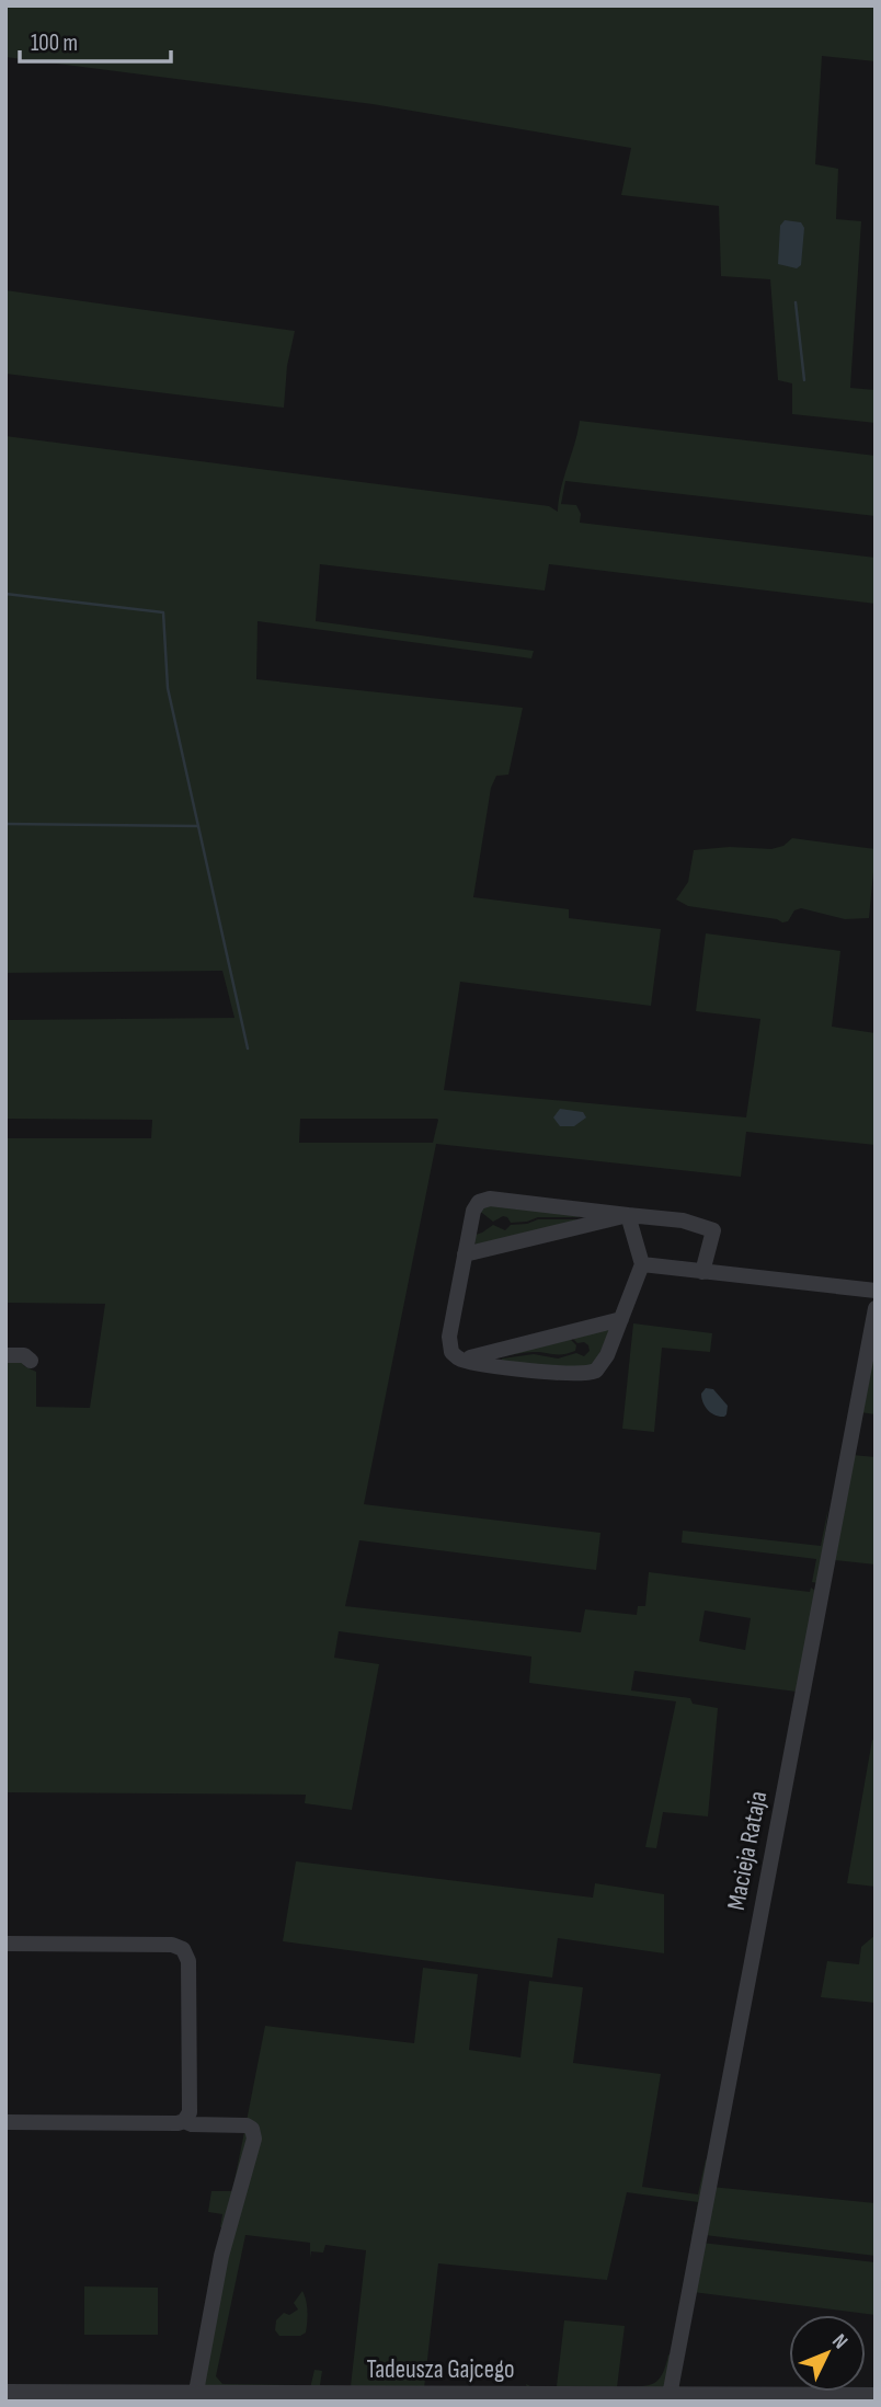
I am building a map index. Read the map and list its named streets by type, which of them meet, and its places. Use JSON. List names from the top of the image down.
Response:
{
  "streets": {
    "street": ["Macieja Rataja", "Tadeusza Gajcego"]
  },
  "crossings": [
    ["Macieja Rataja", "Tadeusza Gajcego"]
  ],
  "scale_bar": "100 m",
  "north": "top right"
}
